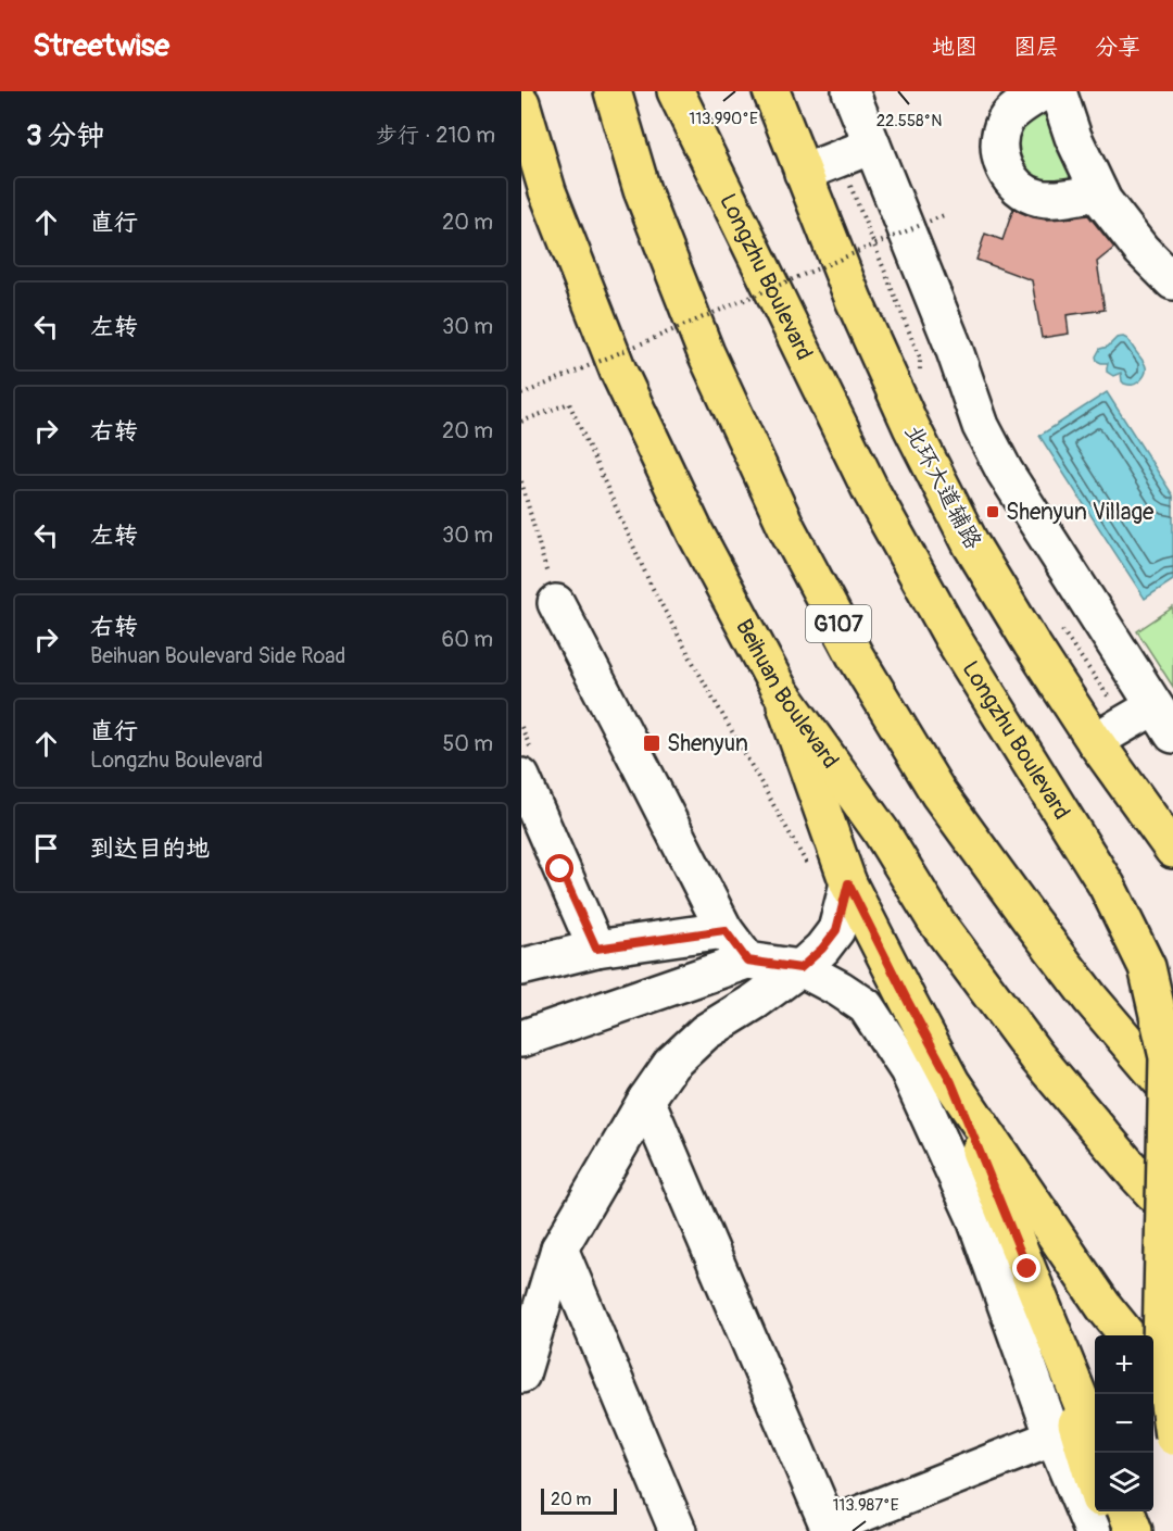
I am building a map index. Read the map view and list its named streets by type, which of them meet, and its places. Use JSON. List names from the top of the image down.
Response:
{
  "streets": {
    "main road": [
      "Longzhu Boulevard",
      "北环大道辅路",
      "G107",
      "Beihuan Boulevard"
    ]
  },
  "places": {
    "transit": ["Shenyun Village", "Shenyun"]
  },
  "scale_bar": "20 m",
  "page": {
    "header": "Streetwise",
    "nav": ["地图", "图层", "分享"],
    "heading": ["3 分钟", "步行 · 210 m"],
    "list": [
      ["直行", "20 m"],
      ["左转", "30 m"],
      ["右转", "20 m"],
      ["左转", "30 m"],
      ["右转", "Beihuan Boulevard Side Road", "60 m"],
      ["直行", "Longzhu Boulevard", "50 m"],
      "到达目的地"
    ],
    "map_buttons": ["+", "−"],
    "scale": "20 m"
  },
  "coordinates": ["113.990°E", "22.558°N", "113.987°E"]
}
